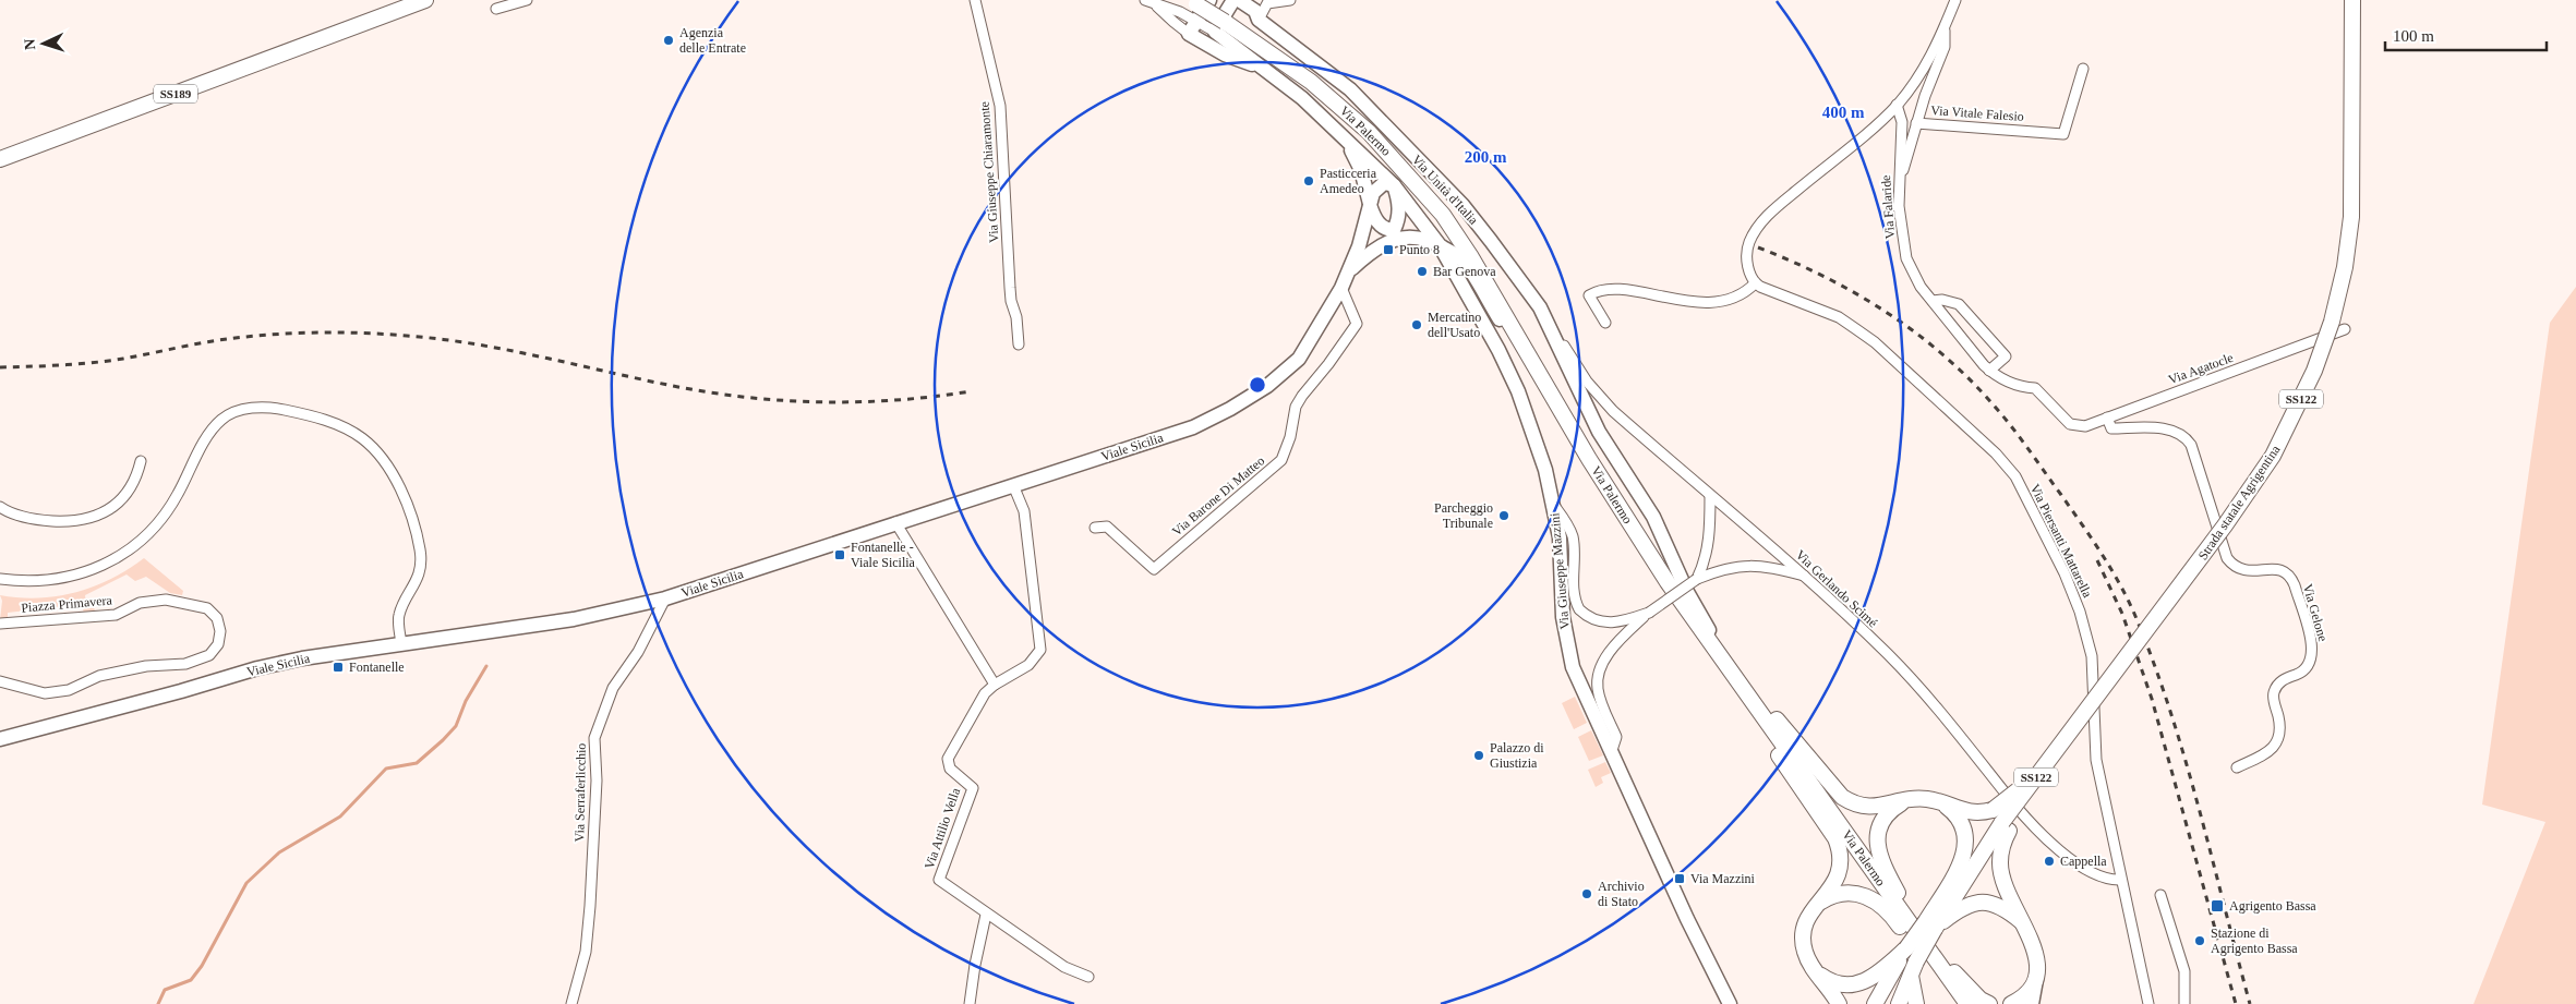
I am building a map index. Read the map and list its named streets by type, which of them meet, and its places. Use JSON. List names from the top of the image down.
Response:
{
  "streets": {
    "main road": [
      "SS189",
      "Via Palermo",
      "SS122",
      "Strada statale Agrigentina"
    ],
    "street": [
      "Via Vitale Falesio",
      "Via Giuseppe Chiaramonte",
      "Via Unità d'Italia",
      "Via Falaride",
      "Via Agatocle",
      "Viale Sicilia",
      "Via Barone Di Matteo",
      "Via Piersanti Mattarella",
      "Via Giuseppe Mazzini",
      "Via Gerlando Scimé",
      "Piazza Primavera",
      "Via Gelone",
      "Via Serraferlicchio",
      "Via Attilio Vella"
    ]
  },
  "crossings": [
    ["Via Vitale Falesio", "Via Falaride"],
    ["Via Palermo", "Via Unità d'Italia"],
    ["Via Palermo", "Via Giuseppe Mazzini"],
    ["Via Unità d'Italia", "Via Gerlando Scimé"],
    ["Via Falaride", "Via Agatocle"],
    ["Via Falaride", "Via Gelone"],
    ["Via Agatocle", "Via Gelone"],
    ["Viale Sicilia", "Via Barone Di Matteo"],
    ["Viale Sicilia", "Via Giuseppe Mazzini"],
    ["Viale Sicilia", "Via Serraferlicchio"],
    ["Viale Sicilia", "Via Attilio Vella"],
    ["Via Piersanti Mattarella", "Via Gerlando Scimé"]
  ],
  "places": {
    "other": [
      "Agenzia delle Entrate",
      "Pasticceria Amedeo",
      "Bar Genova",
      "Mercatino dell'Usato",
      "Parcheggio Tribunale",
      "Palazzo di Giustizia",
      "Cappella",
      "Archivio di Stato",
      "Stazione di Agrigento Bassa"
    ],
    "transit": [
      "Punto 8",
      "Fontanelle - Viale Sicilia",
      "Fontanelle",
      "Via Mazzini",
      "Agrigento Bassa"
    ]
  },
  "scale_bar": "100 m",
  "north": "left",
  "rings": ["400 m", "200 m"]
}
